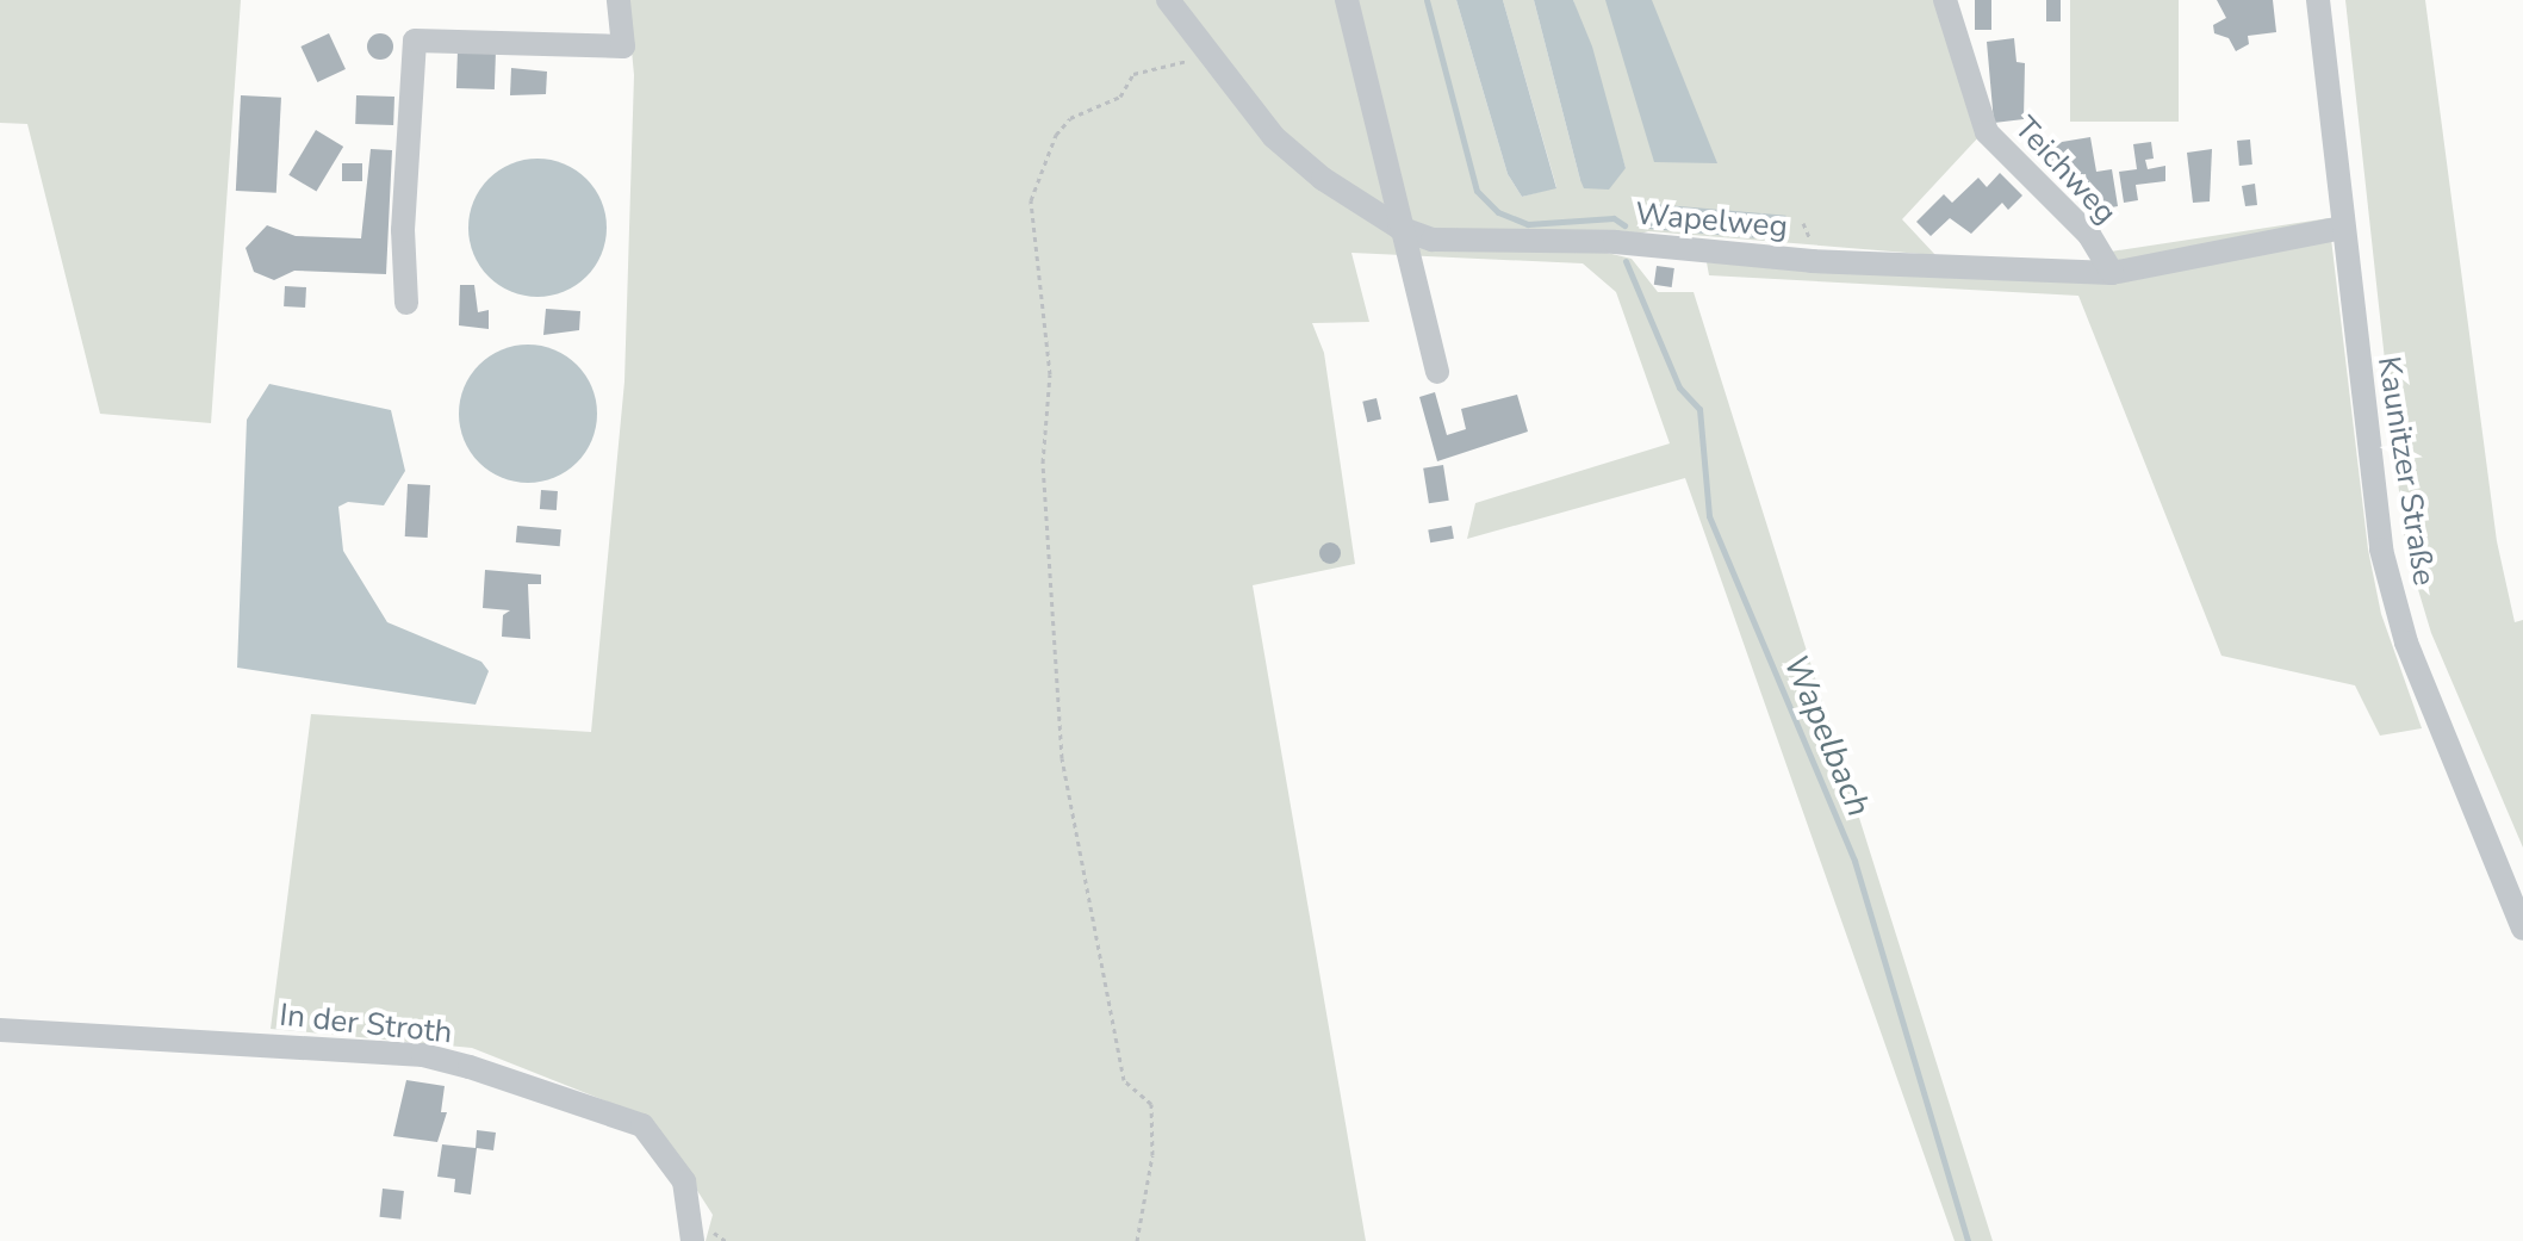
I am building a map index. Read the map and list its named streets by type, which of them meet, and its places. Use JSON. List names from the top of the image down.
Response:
{
  "streets": {
    "street": [
      "Teichweg",
      "Wapelweg",
      "Kaunitzer Straße",
      "In der Stroth"
    ]
  },
  "crossings": [
    ["Teichweg", "Wapelweg"],
    ["Wapelweg", "Kaunitzer Straße"]
  ],
  "water": ["Wapelbach"]
}
